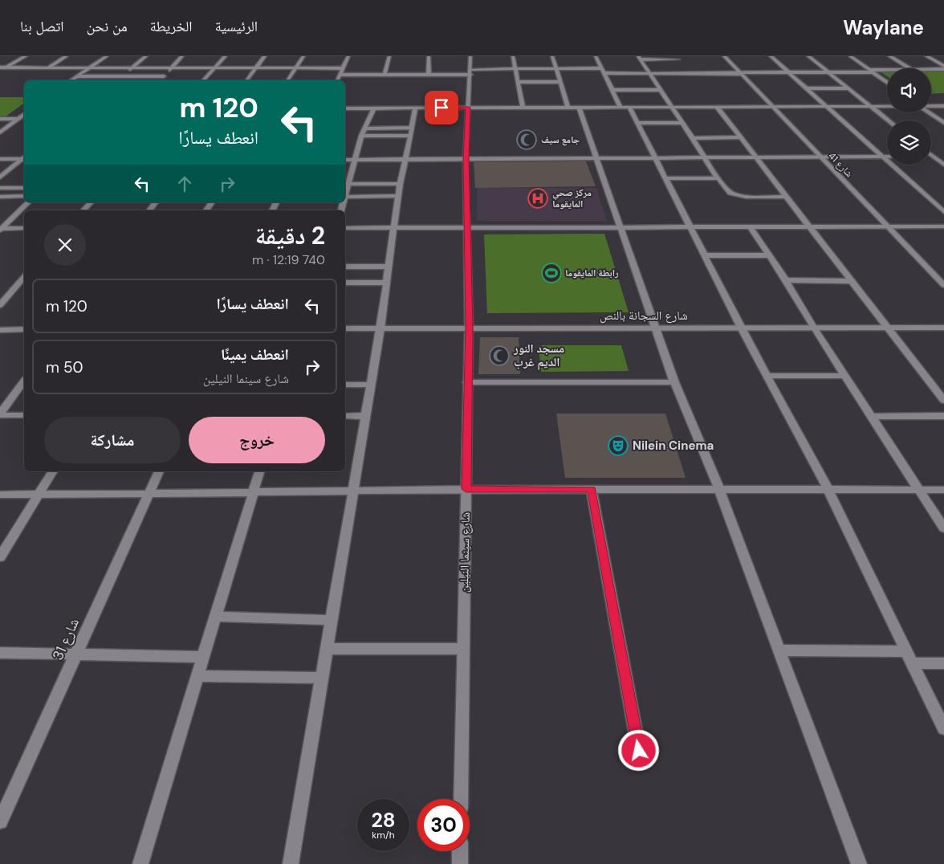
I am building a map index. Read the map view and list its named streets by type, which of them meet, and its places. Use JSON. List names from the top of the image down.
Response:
{
  "streets": {
    "street": [
      "شارع 41",
      "شارع السجانة بالنص",
      "شارع سينما النيلين",
      "شارع 31"
    ]
  },
  "crossings": [
    ["شارع السجانة بالنص", "شارع سينما النيلين"]
  ],
  "places": {
    "mosque": ["جامع سيف", "مسجد النور الديم غرب"],
    "hospital": ["مركز صحي المايقوما"],
    "sports": ["رابطة المايقوما"],
    "theatre": ["Nilein Cinema"]
  },
  "page": {
    "header": "Waylane",
    "nav": [
      "الرئيسية",
      "الخريطة",
      "من نحن",
      "اتصل بنا"
    ],
    "turn": ["120 m", "انعطف يسارًا"],
    "heading": ["2 دقيقة", "740 m · 12:19"],
    "list": [
      {
        "name": "انعطف يسارًا",
        "value": "120 m"
      },
      {
        "name": "انعطف يمينًا",
        "note": "شارع سينما النيلين",
        "value": "50 m"
      }
    ],
    "buttons": ["خروج", "مشاركة"],
    "speed": "28 km/h",
    "limit": "30"
  }
}
